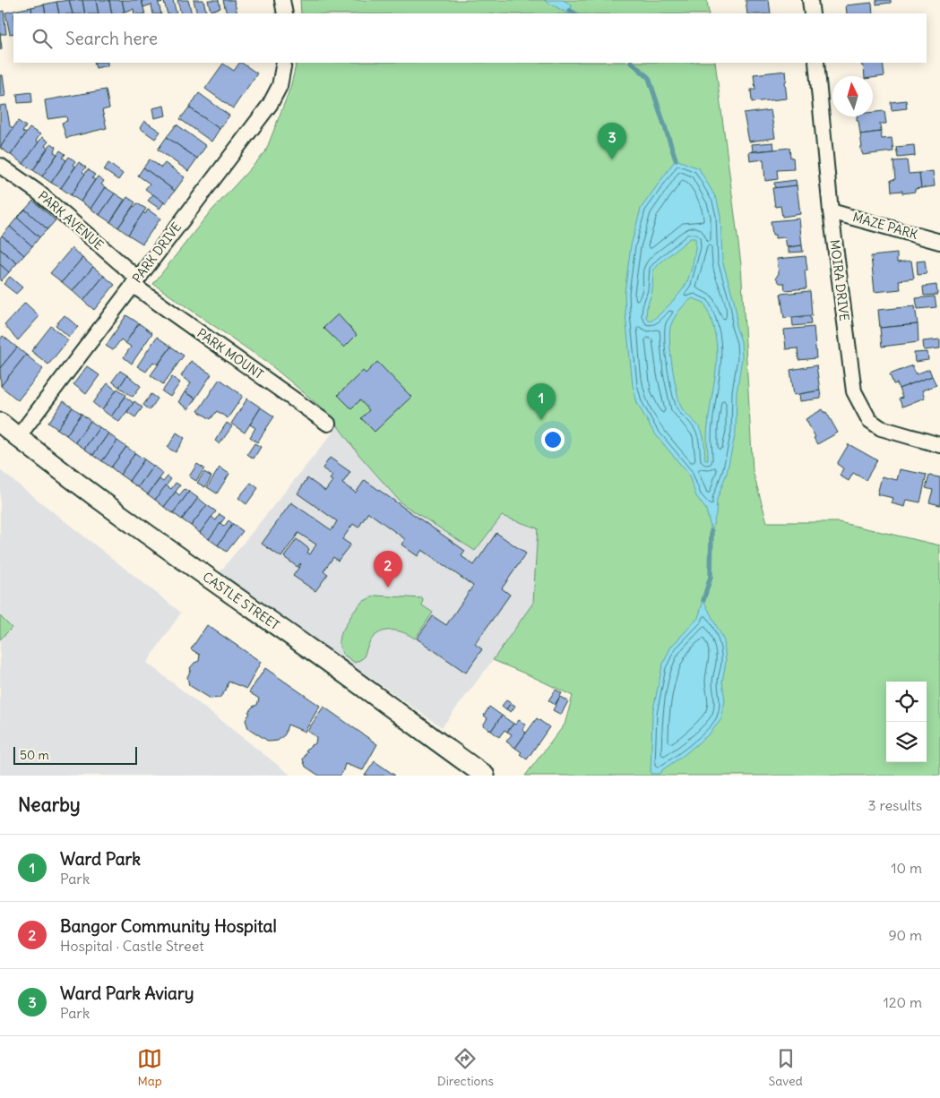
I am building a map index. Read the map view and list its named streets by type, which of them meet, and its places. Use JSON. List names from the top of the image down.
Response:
{
  "streets": {
    "street": [
      "PARK AVENUE",
      "MAZE PARK",
      "PARK DRIVE",
      "MOIRA DRIVE",
      "PARK MOUNT",
      "CASTLE STREET"
    ]
  },
  "crossings": [
    ["PARK AVENUE", "PARK DRIVE"],
    ["PARK AVENUE", "PARK MOUNT"],
    ["MAZE PARK", "MOIRA DRIVE"],
    ["PARK DRIVE", "PARK MOUNT"],
    ["PARK DRIVE", "CASTLE STREET"]
  ],
  "scale_bar": "50 m",
  "north": "top",
  "page": {
    "search": "Search here",
    "pins": ["3", "1", "2"],
    "scale": "50 m",
    "heading": ["Nearby", "3 results"],
    "list": [
      {
        "mark": "1",
        "name": "Ward Park",
        "note": "Park",
        "value": "10 m"
      },
      {
        "mark": "2",
        "name": "Bangor Community Hospital",
        "note": "Hospital · Castle Street",
        "value": "90 m"
      },
      {
        "mark": "3",
        "name": "Ward Park Aviary",
        "note": "Park",
        "value": "120 m"
      }
    ],
    "nav": ["Map", "Directions", "Saved"]
  }
}
